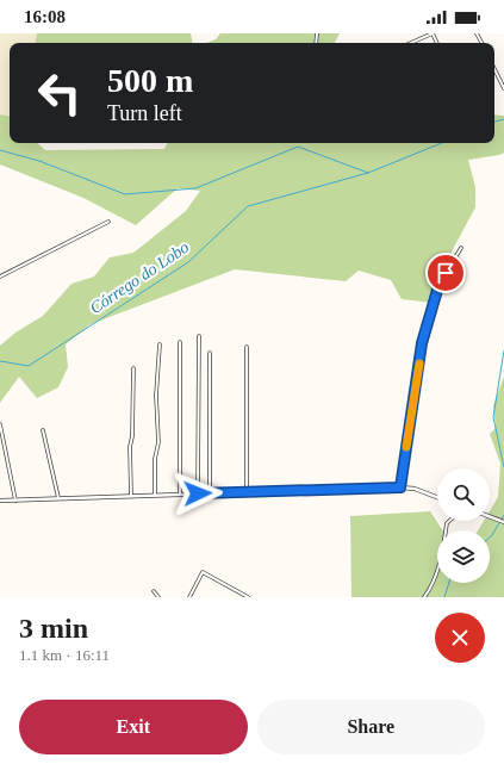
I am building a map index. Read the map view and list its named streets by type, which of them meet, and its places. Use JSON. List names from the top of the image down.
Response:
{
  "water": ["Córrego do Lobo"],
  "page": {
    "status": "16:08",
    "turn": ["500 m", "Turn left"],
    "heading": ["3 min", "1.1 km · 16:11"],
    "buttons": ["Exit", "Share"]
  }
}
